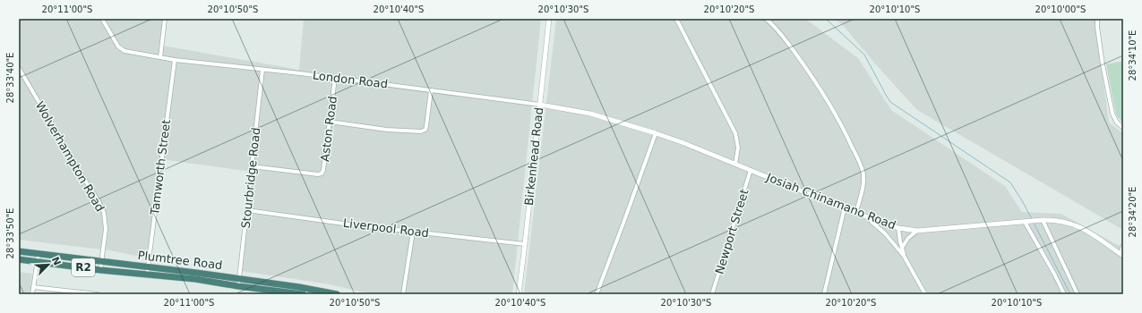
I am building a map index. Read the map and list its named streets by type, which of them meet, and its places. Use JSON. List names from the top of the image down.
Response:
{
  "streets": {
    "highway": ["Plumtree Road", "R2"],
    "street": [
      "London Road",
      "Aston Road",
      "Wolverhampton Road",
      "Birkenhead Road",
      "Tamworth Street",
      "Stourbridge Road",
      "Josiah Chinamano Road",
      "Liverpool Road",
      "Newport Street"
    ]
  },
  "crossings": [
    ["London Road", "Aston Road"],
    ["London Road", "Birkenhead Road"],
    ["London Road", "Tamworth Street"],
    ["London Road", "Stourbridge Road"],
    ["London Road", "Josiah Chinamano Road"],
    ["Aston Road", "Stourbridge Road"],
    ["Wolverhampton Road", "Plumtree Road"],
    ["Birkenhead Road", "Josiah Chinamano Road"],
    ["Birkenhead Road", "Liverpool Road"],
    ["Tamworth Street", "Plumtree Road"],
    ["Stourbridge Road", "Liverpool Road"],
    ["Stourbridge Road", "Plumtree Road"],
    ["Josiah Chinamano Road", "Newport Street"]
  ],
  "north": "top right",
  "coordinates": [
    "20°11'00\"S",
    "20°10'50\"S",
    "20°10'40\"S",
    "20°10'30\"S",
    "20°10'20\"S",
    "20°10'10\"S",
    "20°10'00\"S",
    "28°34'10\"E",
    "28°33'40\"E",
    "28°34'20\"E",
    "28°33'50\"E"
  ]
}
